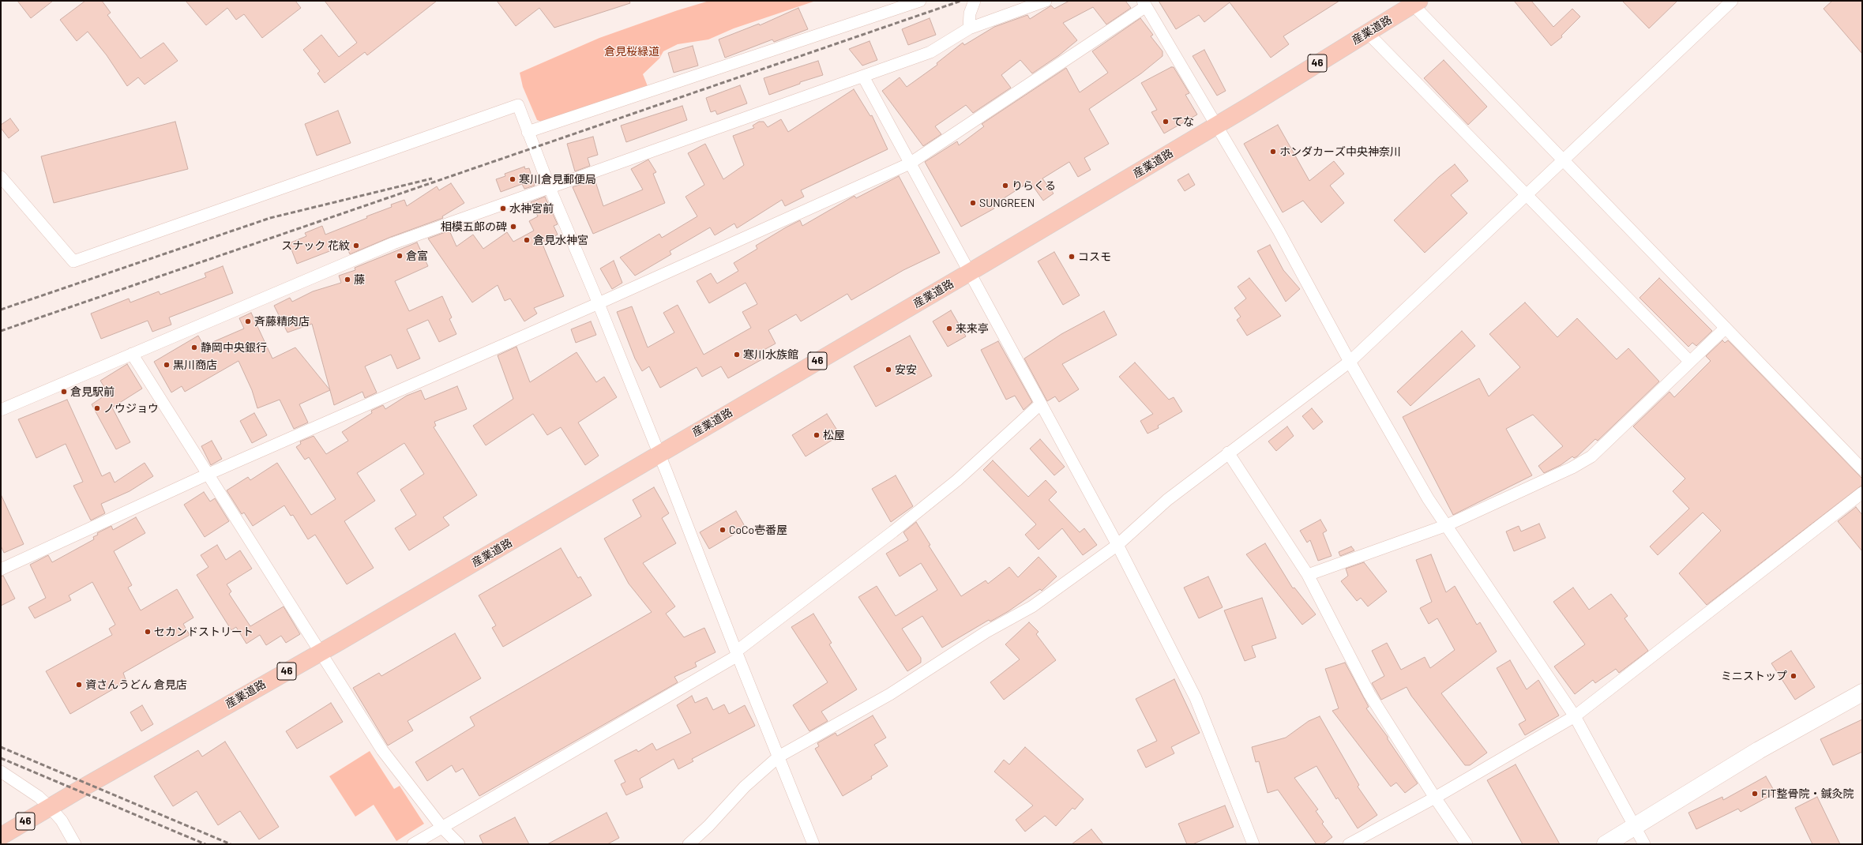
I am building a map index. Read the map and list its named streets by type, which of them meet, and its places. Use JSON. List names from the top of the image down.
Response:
{
  "streets": {
    "main road": ["産業道路", "46"]
  },
  "parks": ["倉見桜緑道"],
  "places": [
    "てな",
    "ホンダカーズ中央神奈川",
    "寒川倉見郵便局",
    "りらくる",
    "SUNGREEN",
    "水神宮前",
    "相模五郎の碑",
    "倉見水神宮",
    "スナック 花紋",
    "倉富",
    "コスモ",
    "藤",
    "斉藤精肉店",
    "来来亭",
    "静岡中央銀行",
    "寒川水族館",
    "黒川商店",
    "安安",
    "倉見駅前",
    "ノウジョウ",
    "松屋",
    "CoCo壱番屋",
    "セカンドストリート",
    "ミニストップ",
    "資さんうどん 倉見店",
    "FIT整骨院・鍼灸院"
  ]
}
